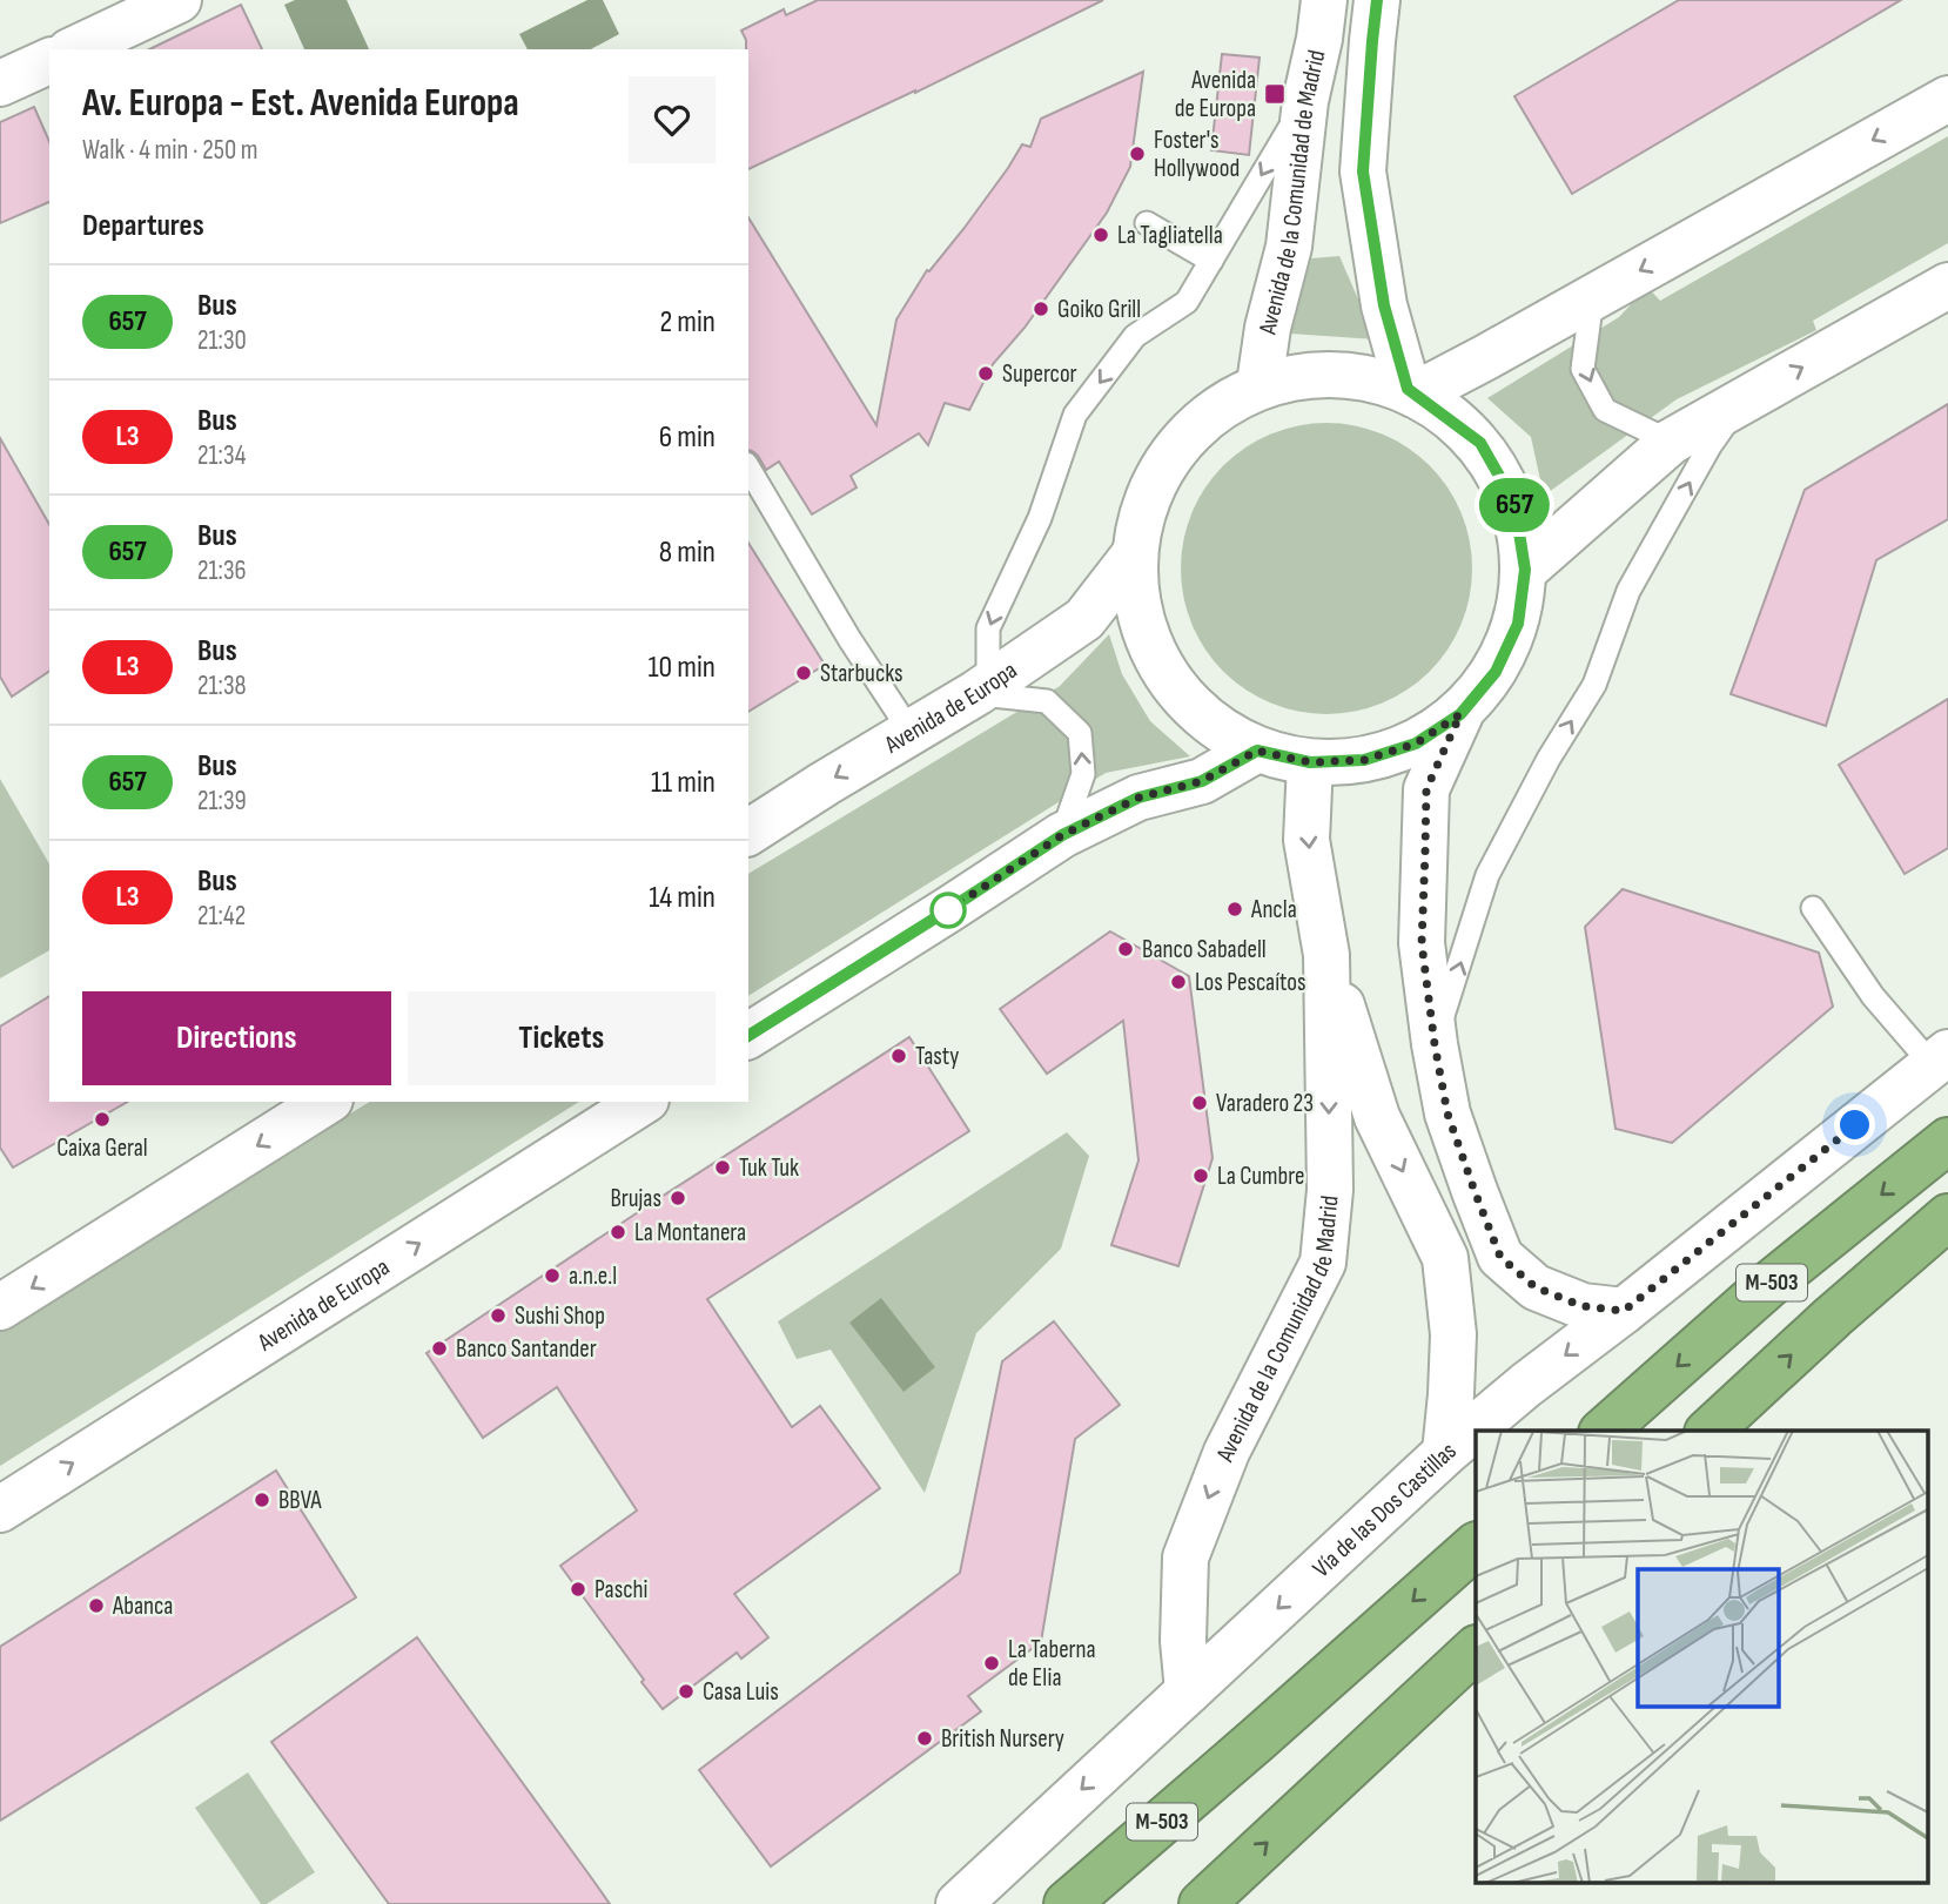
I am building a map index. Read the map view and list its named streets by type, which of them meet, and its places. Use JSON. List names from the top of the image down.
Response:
{
  "streets": {
    "highway": ["M-503"],
    "street": ["Avenida de la Comunidad de Madrid", "Avenida de Europa", "Vía de las Dos Castillas"]
  },
  "crossings": [
    ["Avenida de la Comunidad de Madrid", "Vía de las Dos Castillas"]
  ],
  "one_way": ["Avenida de la Comunidad de Madrid", "Vía de las Dos Castillas"],
  "places": {
    "transit": ["Avenida de Europa"],
    "other": [
      "Foster's Hollywood",
      "La Tagliatella",
      "Goiko Grill",
      "Supercor",
      "Starbucks",
      "Ancla",
      "Banco Sabadell",
      "Los Pescaítos",
      "Tasty",
      "Varadero 23",
      "Caixa Geral",
      "Tuk Tuk",
      "La Cumbre",
      "Brujas",
      "La Montanera",
      "a.n.e.l",
      "Sushi Shop",
      "Banco Santander",
      "BBVA",
      "Paschi",
      "Abanca",
      "La Taberna de Elia",
      "Casa Luis",
      "British Nursery"
    ]
  },
  "lines": ["bus line 657"],
  "page": {
    "on_map": "657",
    "heading": [
      ["Av. Europa - Est. Avenida Europa", "Walk · 4 min · 250 m"],
      "Departures"
    ],
    "list": [
      {
        "mark": "657",
        "name": "Bus",
        "note": "21:30",
        "value": "2 min"
      },
      {
        "mark": "L3",
        "name": "Bus",
        "note": "21:34",
        "value": "6 min"
      },
      {
        "mark": "657",
        "name": "Bus",
        "note": "21:36",
        "value": "8 min"
      },
      {
        "mark": "L3",
        "name": "Bus",
        "note": "21:38",
        "value": "10 min"
      },
      {
        "mark": "657",
        "name": "Bus",
        "note": "21:39",
        "value": "11 min"
      },
      {
        "mark": "L3",
        "name": "Bus",
        "note": "21:42",
        "value": "14 min"
      }
    ],
    "buttons": ["Directions", "Tickets"]
  }
}
